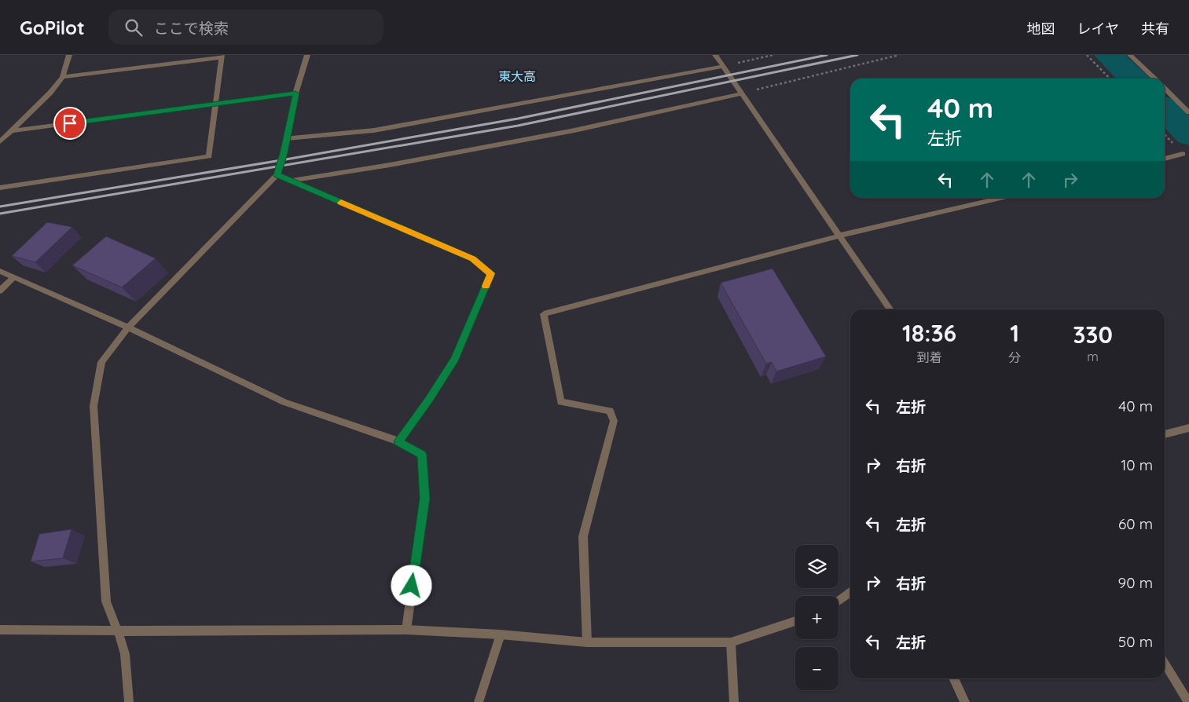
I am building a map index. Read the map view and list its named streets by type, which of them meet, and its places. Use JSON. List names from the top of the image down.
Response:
{
  "districts": ["東大高"],
  "page": {
    "header": "GoPilot",
    "search": "ここで検索",
    "nav": ["地図", "レイヤ", "共有"],
    "turn": ["40 m", "左折"],
    "eta": [
      "18:36",
      "到着",
      "1",
      "分",
      "330",
      "m"
    ],
    "list": [
      {
        "name": "左折",
        "value": "40 m"
      },
      {
        "name": "右折",
        "value": "10 m"
      },
      {
        "name": "左折",
        "value": "60 m"
      },
      {
        "name": "右折",
        "value": "90 m"
      },
      {
        "name": "左折",
        "value": "50 m"
      }
    ],
    "map_buttons": ["+", "−"]
  }
}
